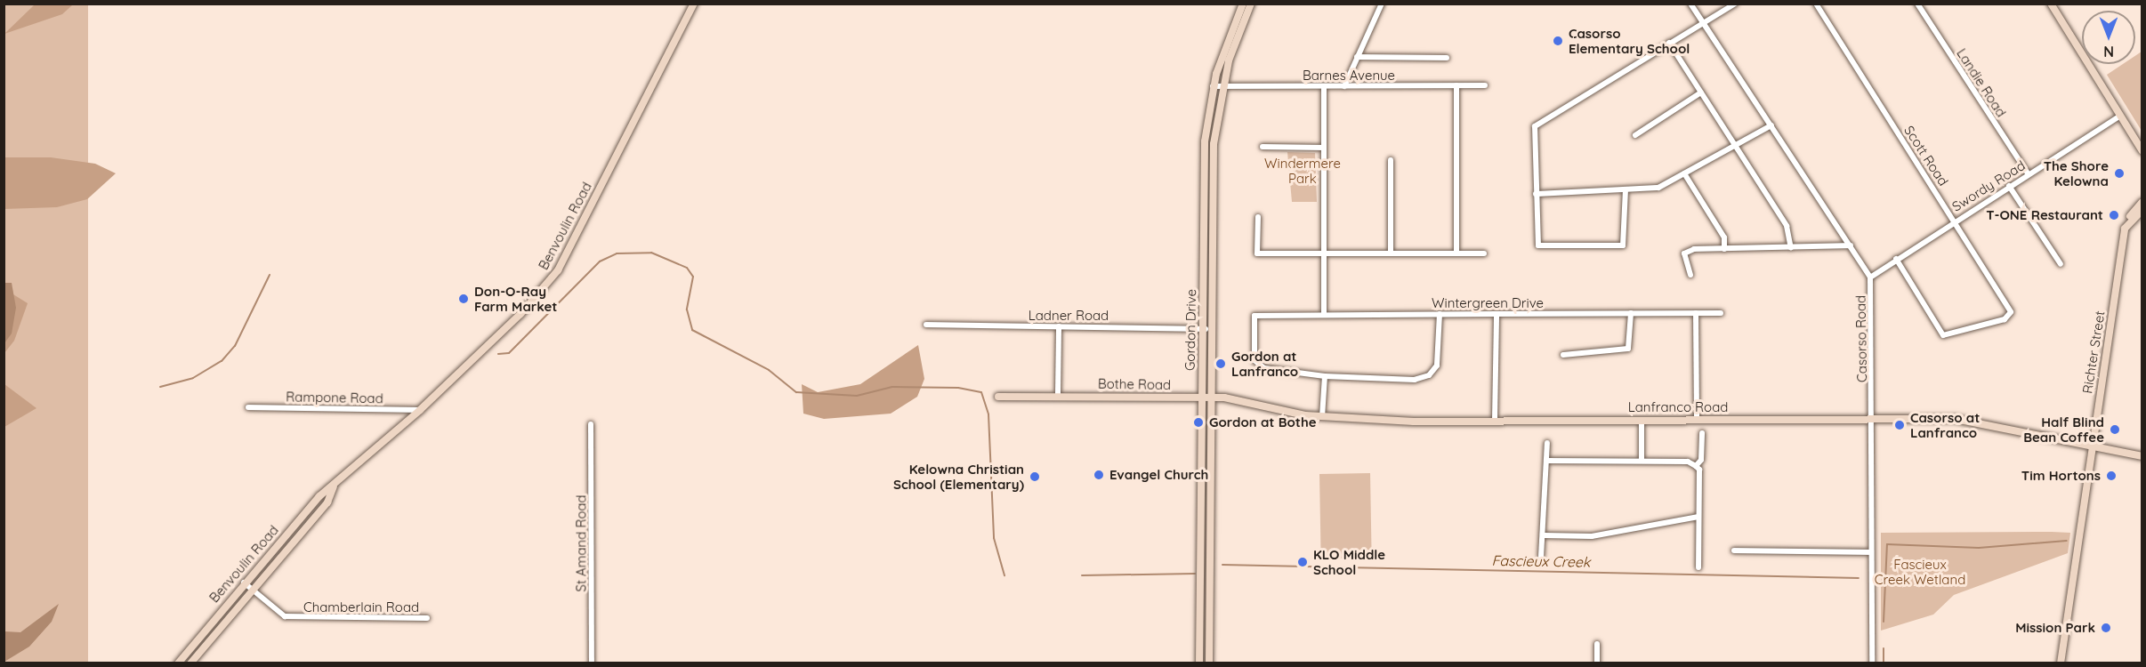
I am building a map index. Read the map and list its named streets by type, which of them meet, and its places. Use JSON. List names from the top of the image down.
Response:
{
  "streets": {
    "main road": [
      "Benvoulin Road",
      "Gordon Drive",
      "Richter Street",
      "Bothe Road",
      "Lanfranco Road"
    ],
    "street": [
      "Barnes Avenue",
      "Landie Road",
      "Scott Road",
      "Swordy Road",
      "Wintergreen Drive",
      "Ladner Road",
      "Casorso Road",
      "Rampone Road",
      "St Amand Road",
      "Chamberlain Road"
    ]
  },
  "crossings": [
    ["Barnes Avenue", "Gordon Drive"],
    ["Landie Road", "Swordy Road"],
    ["Scott Road", "Swordy Road"],
    ["Swordy Road", "Casorso Road"],
    ["Benvoulin Road", "Rampone Road"],
    ["Benvoulin Road", "Chamberlain Road"],
    ["Ladner Road", "Gordon Drive"],
    ["Gordon Drive", "Bothe Road"],
    ["Gordon Drive", "Lanfranco Road"],
    ["Casorso Road", "Lanfranco Road"],
    ["Richter Street", "Lanfranco Road"],
    ["Bothe Road", "Lanfranco Road"]
  ],
  "water": ["Fascieux Creek"],
  "parks": ["Windermere Park", "Fascieux Creek Wetland"],
  "places": [
    "Casorso Elementary School",
    "The Shore Kelowna",
    "T-ONE Restaurant",
    "Don-O-Ray Farm Market",
    "Gordon at Lanfranco",
    "Gordon at Bothe",
    "Casorso at Lanfranco",
    "Half Blind Bean Coffee",
    "Evangel Church",
    "Tim Hortons",
    "Kelowna Christian School (Elementary)",
    "KLO Middle School",
    "Mission Park"
  ],
  "north": "bottom"
}
